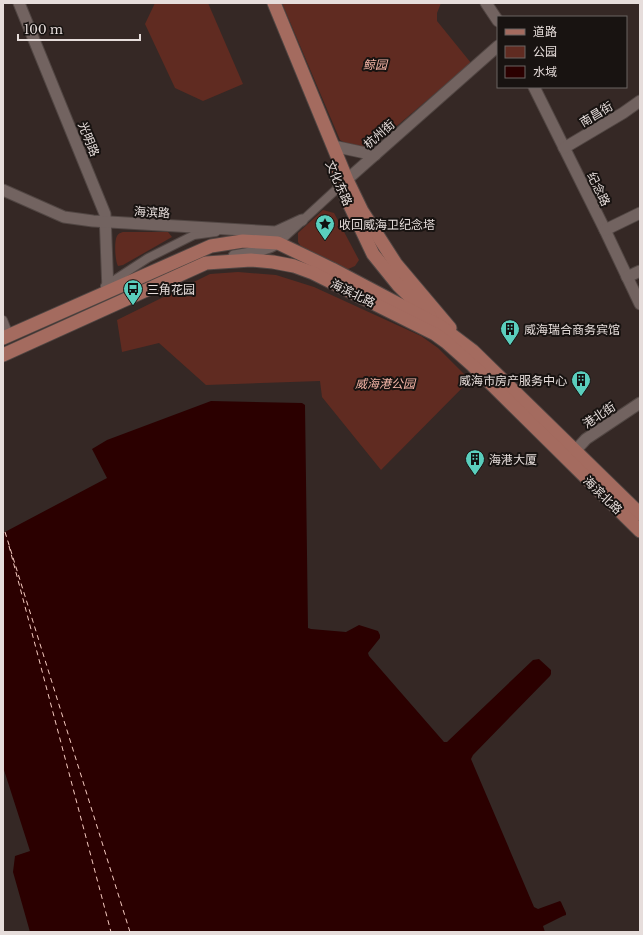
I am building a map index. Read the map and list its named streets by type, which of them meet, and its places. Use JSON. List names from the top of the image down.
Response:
{
  "streets": {
    "main road": ["文化东路", "海滨北路"],
    "street": [
      "南昌街",
      "杭州街",
      "光明路",
      "纪念路",
      "海滨路",
      "港北街"
    ]
  },
  "crossings": [
    ["南昌街", "纪念路"],
    ["杭州街", "文化东路"],
    ["杭州街", "海滨路"],
    ["杭州街", "海滨北路"],
    ["光明路", "海滨路"],
    ["光明路", "海滨北路"],
    ["文化东路", "海滨北路"],
    ["海滨北路", "港北街"]
  ],
  "parks": ["鲸园", "威海港公园"],
  "places": {
    "place": ["收回威海卫纪念塔"],
    "bus stop": ["三角花园"],
    "building": ["威海瑞合商务宾馆", "威海市房产服务中心", "海港大厦"]
  },
  "legend": ["道路", "公园", "水域"],
  "scale_bar": "100 m"
}
